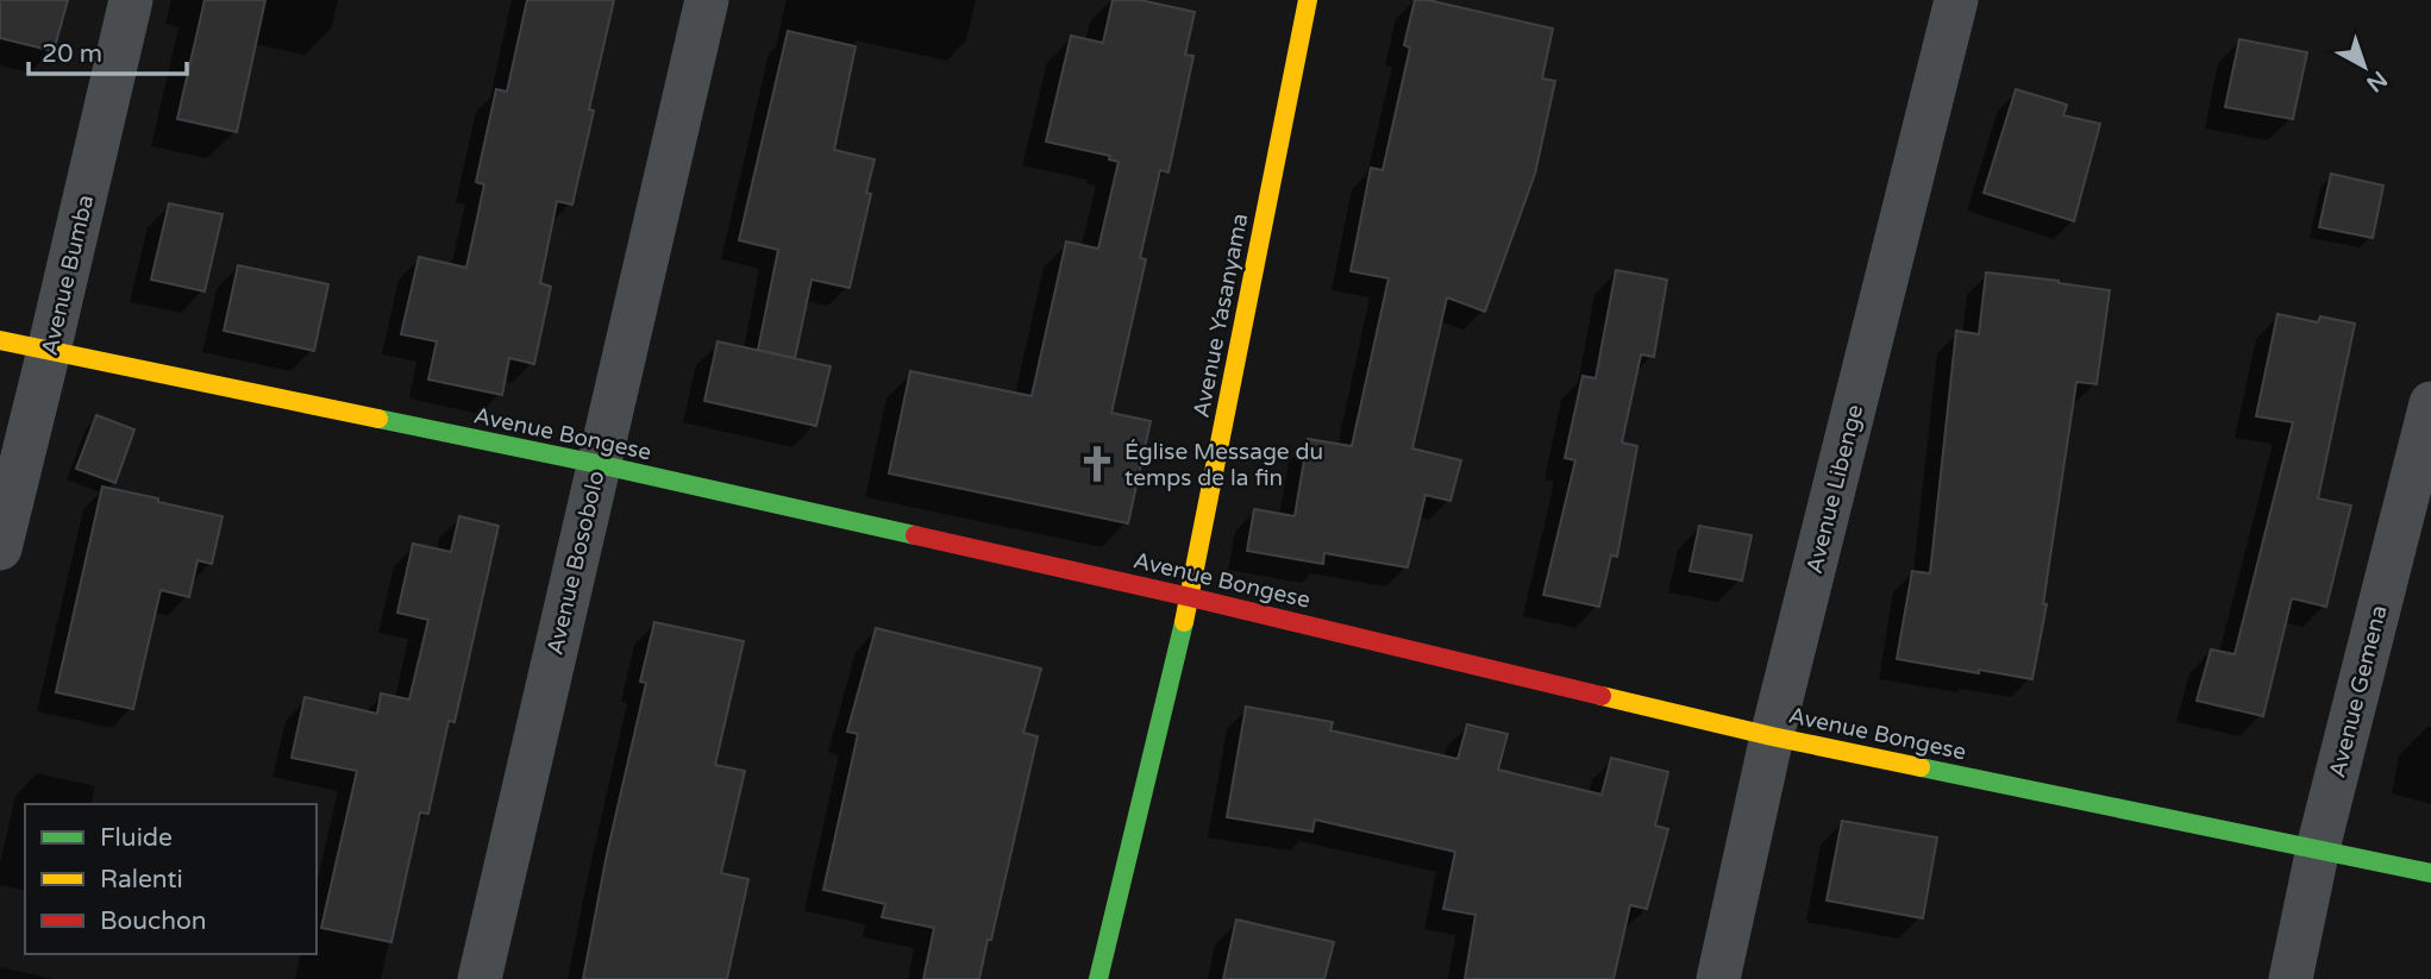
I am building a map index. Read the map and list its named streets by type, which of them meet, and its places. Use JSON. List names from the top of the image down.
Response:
{
  "streets": {
    "street": [
      "Avenue Bumba",
      "Avenue Yasanyama",
      "Avenue Bongese",
      "Avenue Libenge",
      "Avenue Bosobolo",
      "Avenue Gemena"
    ]
  },
  "crossings": [
    ["Avenue Bumba", "Avenue Bongese"],
    ["Avenue Yasanyama", "Avenue Bongese"],
    ["Avenue Bongese", "Avenue Libenge"],
    ["Avenue Bongese", "Avenue Bosobolo"],
    ["Avenue Bongese", "Avenue Gemena"]
  ],
  "places": {
    "church": ["Église Message du temps de la fin"]
  },
  "legend": ["Fluide", "Ralenti", "Bouchon"],
  "scale_bar": "20 m",
  "north": "bottom right"
}
